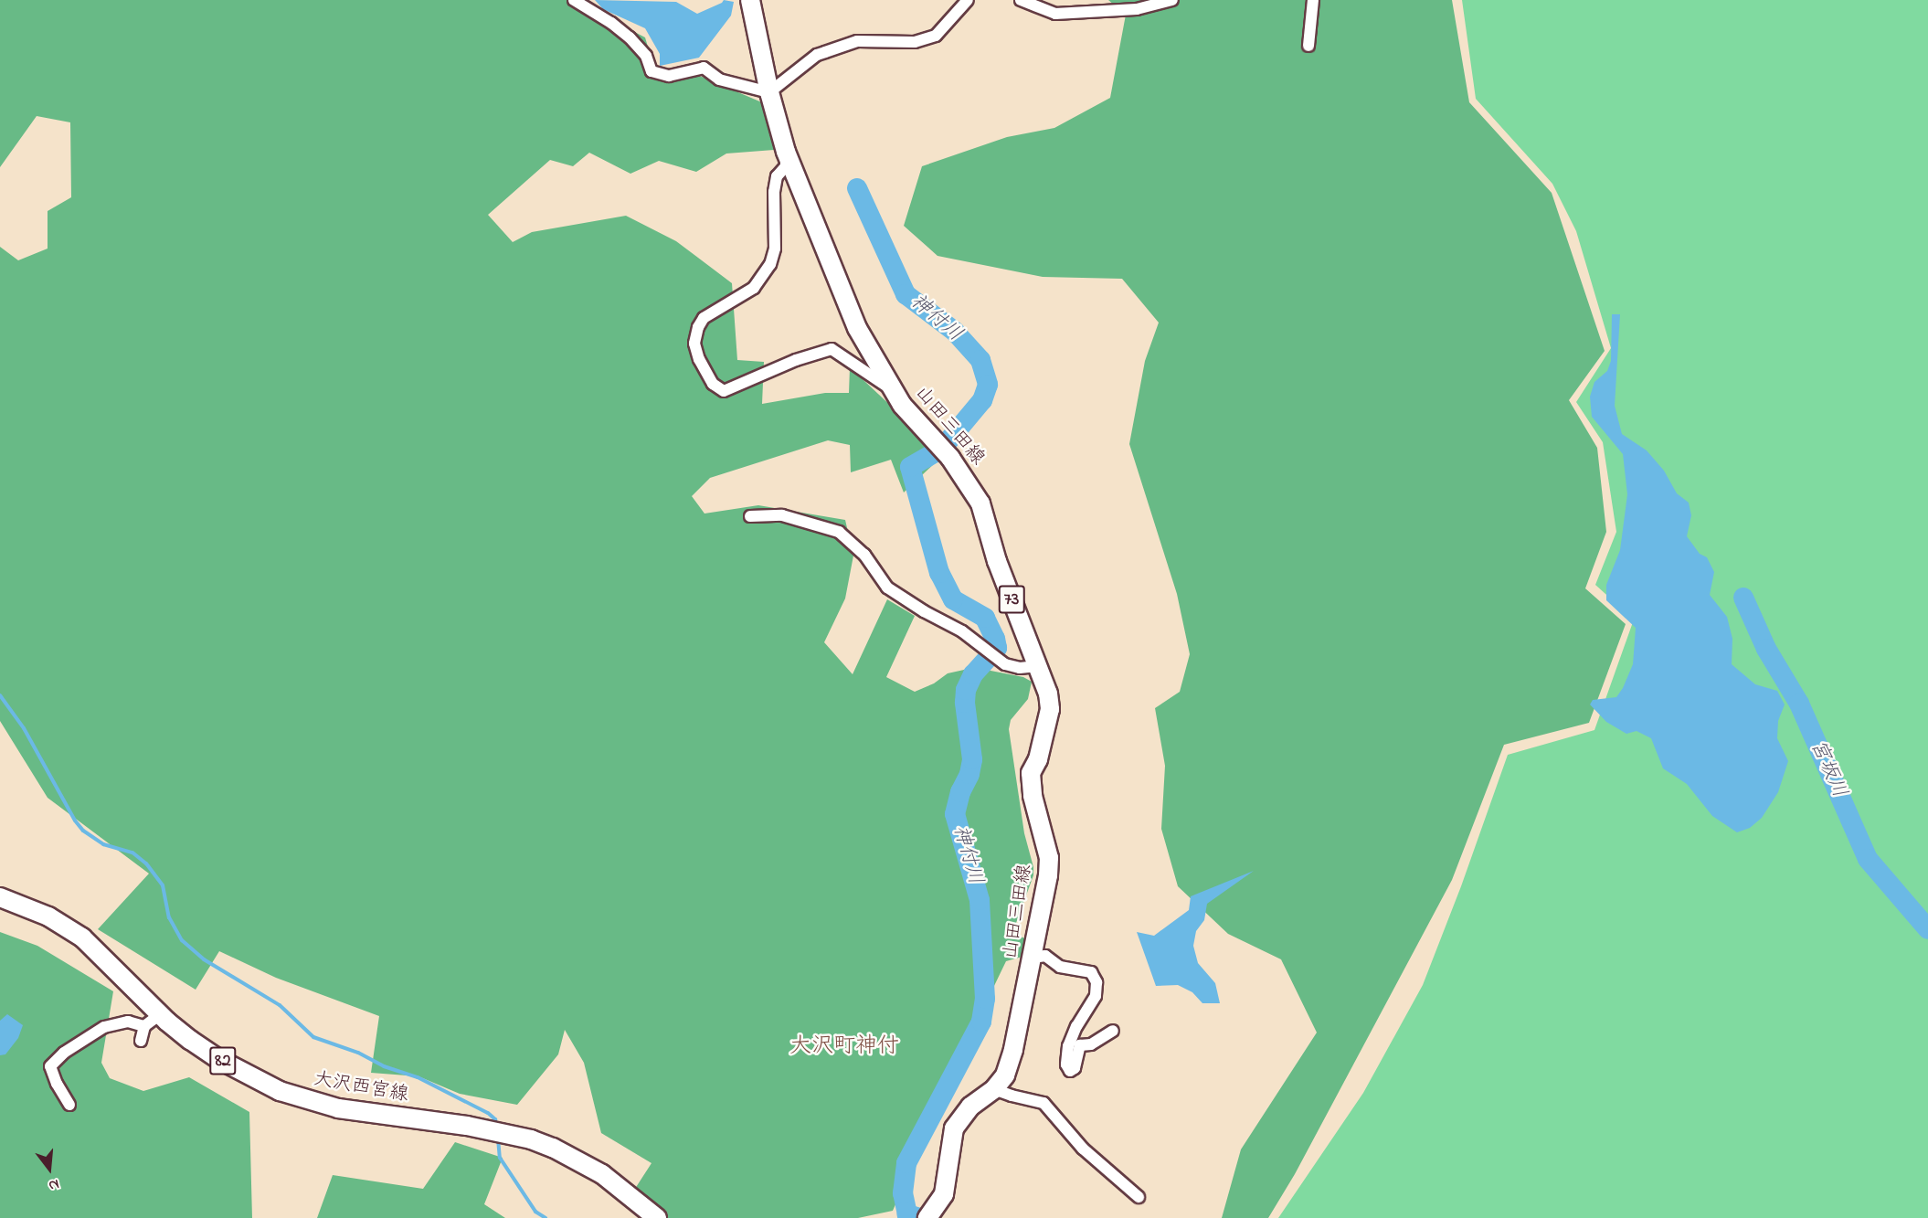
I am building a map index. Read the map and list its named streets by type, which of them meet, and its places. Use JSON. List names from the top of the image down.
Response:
{
  "streets": {
    "main road": [
      "山田三田線",
      "73",
      "82",
      "大沢西宮線"
    ]
  },
  "districts": ["大沢町神付"],
  "water": ["神付川", "宮坂川"],
  "north": "bottom"
}
